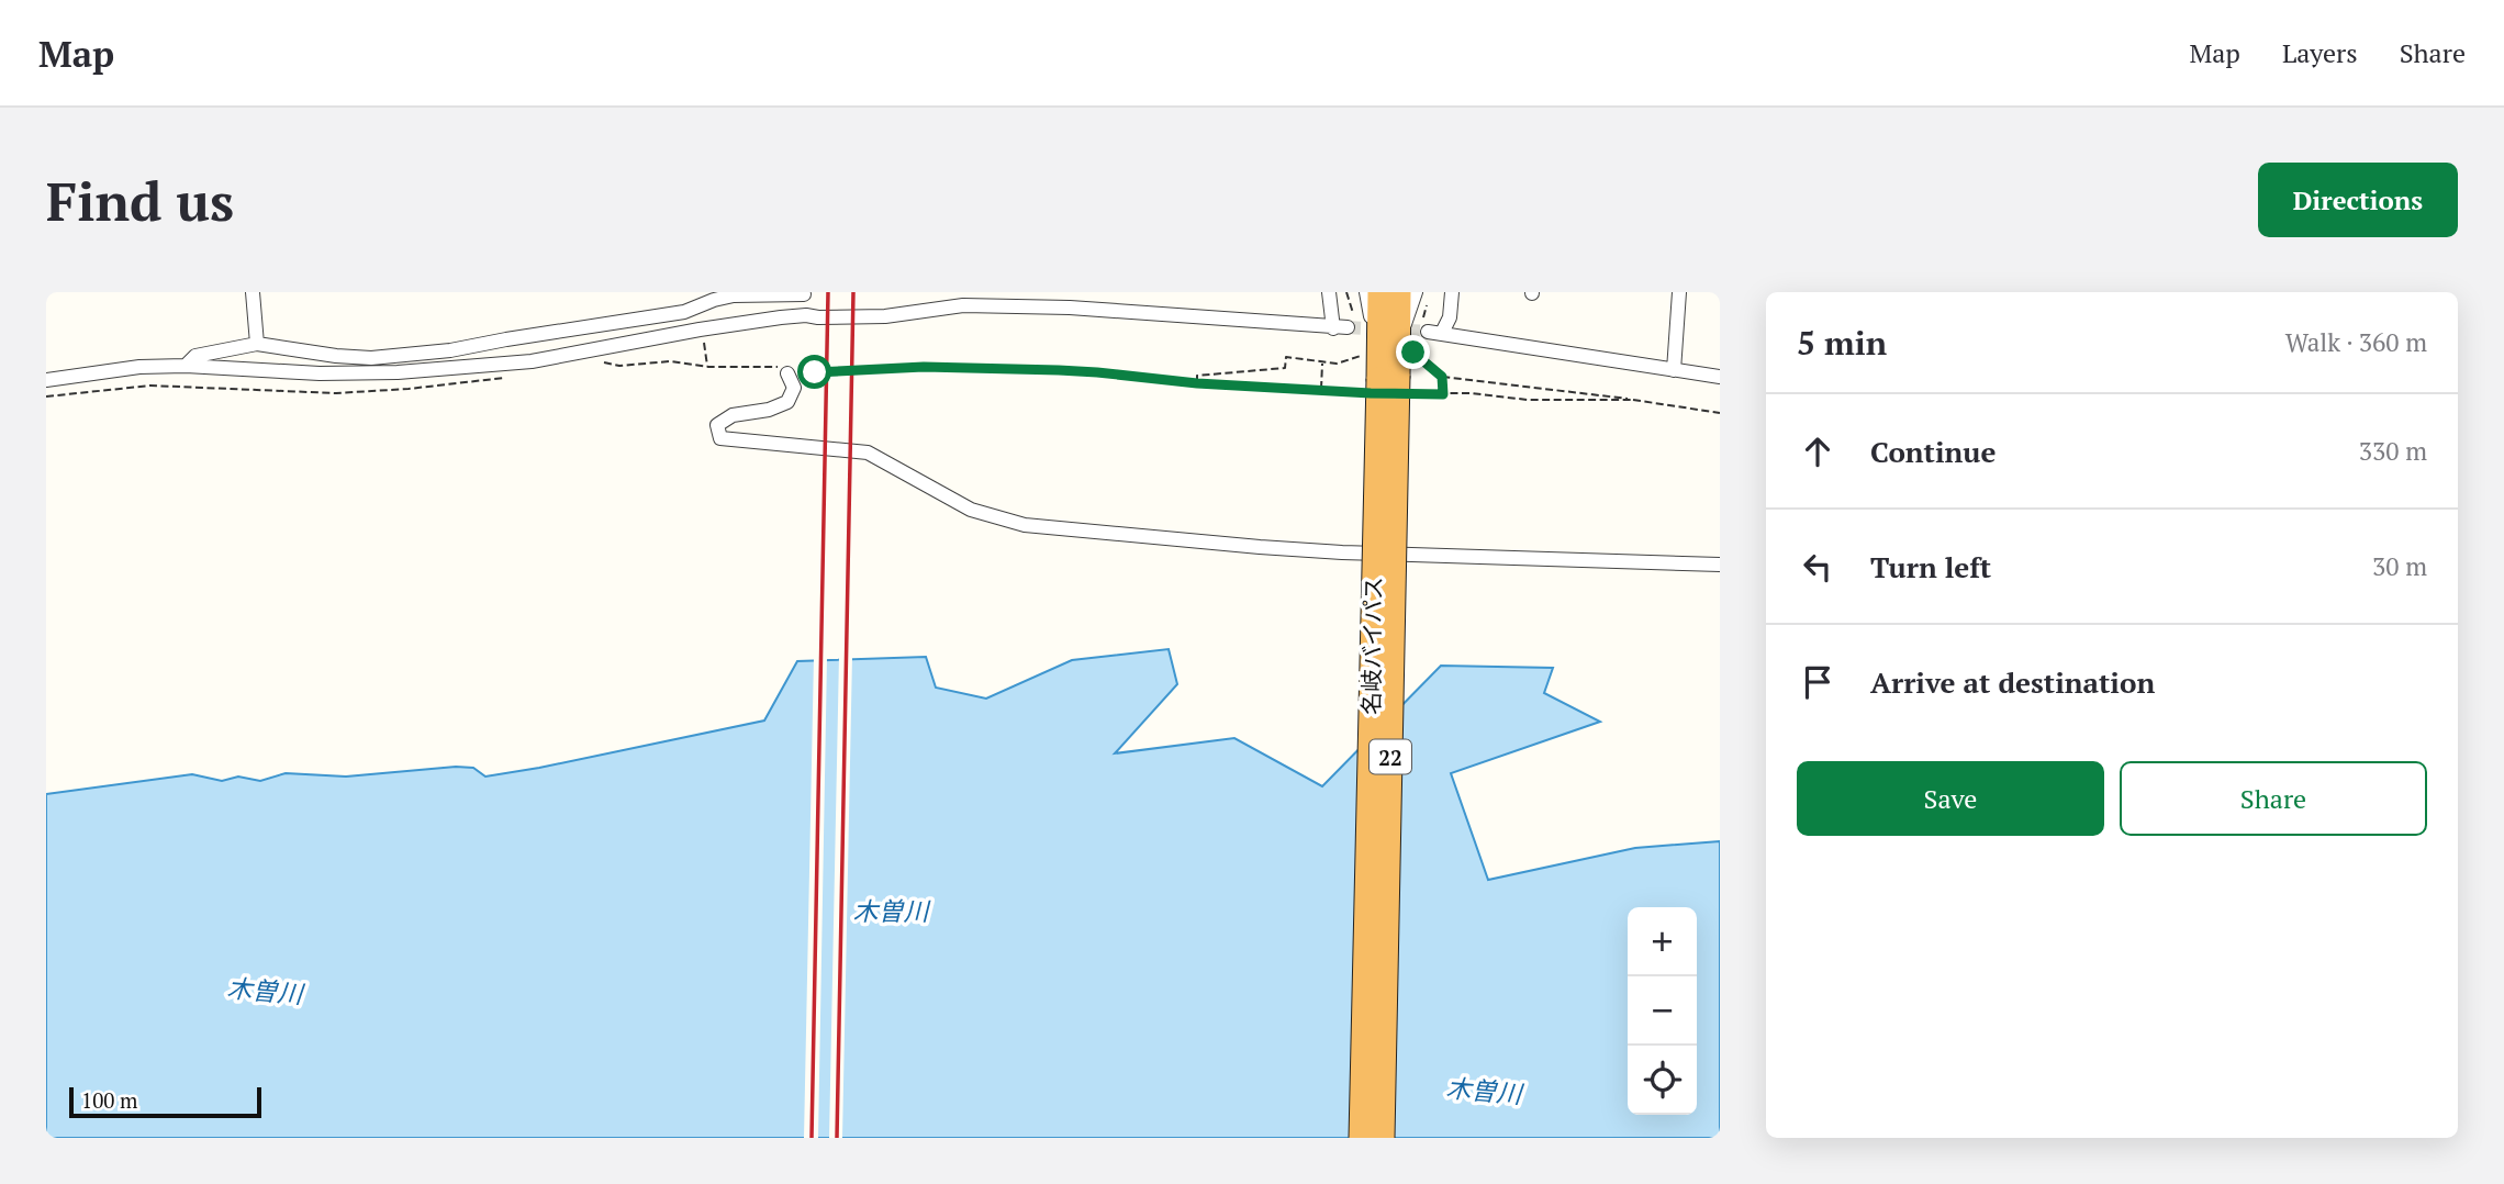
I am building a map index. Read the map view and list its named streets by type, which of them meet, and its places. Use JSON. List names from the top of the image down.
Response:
{
  "streets": {
    "highway": ["名岐バイパス", "22"]
  },
  "water": ["木曽川"],
  "scale_bar": "100 m",
  "page": {
    "header": "Map",
    "nav": ["Map", "Layers", "Share"],
    "buttons": [
      "Directions",
      ["Save", "Share"]
    ],
    "title": "Find us",
    "heading": ["5 min", "Walk · 360 m"],
    "list": [
      ["Continue", "330 m"],
      ["Turn left", "30 m"],
      "Arrive at destination"
    ],
    "map_buttons": ["+", "−"],
    "scale": "100 m"
  }
}
